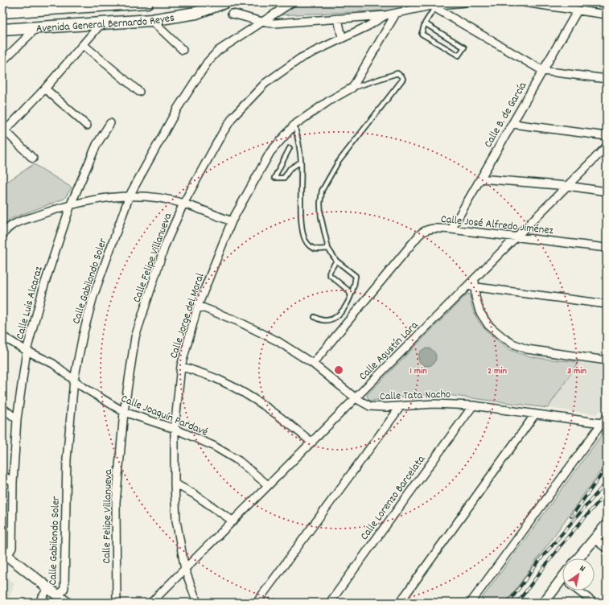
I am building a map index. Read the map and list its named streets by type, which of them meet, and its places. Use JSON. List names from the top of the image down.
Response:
{
  "streets": {
    "main road": ["Avenida General Bernardo Reyes"],
    "street": [
      "Calle B. de García",
      "Calle José Alfredo Jiménez",
      "Calle Felipe Villanueva",
      "Calle Gabilondo Soler",
      "Calle Luis Alcaraz",
      "Calle Jorge del Moral",
      "Calle Agustín Lara",
      "Calle Tata Nacho",
      "Calle Joaquín Pardavé",
      "Calle Lorenzo Barcelata"
    ]
  },
  "crossings": [
    ["Calle B. de García", "Calle José Alfredo Jiménez"],
    ["Calle José Alfredo Jiménez", "Calle Agustín Lara"],
    ["Calle José Alfredo Jiménez", "Calle Tata Nacho"],
    ["Calle Felipe Villanueva", "Calle Joaquín Pardavé"],
    ["Calle Gabilondo Soler", "Calle Joaquín Pardavé"],
    ["Calle Luis Alcaraz", "Calle Joaquín Pardavé"],
    ["Calle Jorge del Moral", "Calle Agustín Lara"],
    ["Calle Jorge del Moral", "Calle Tata Nacho"],
    ["Calle Jorge del Moral", "Calle Joaquín Pardavé"],
    ["Calle Agustín Lara", "Calle Tata Nacho"],
    ["Calle Agustín Lara", "Calle Joaquín Pardavé"],
    ["Calle Tata Nacho", "Calle Lorenzo Barcelata"]
  ],
  "north": "top right",
  "rings": ["1 min", "2 min", "3 min"]
}
